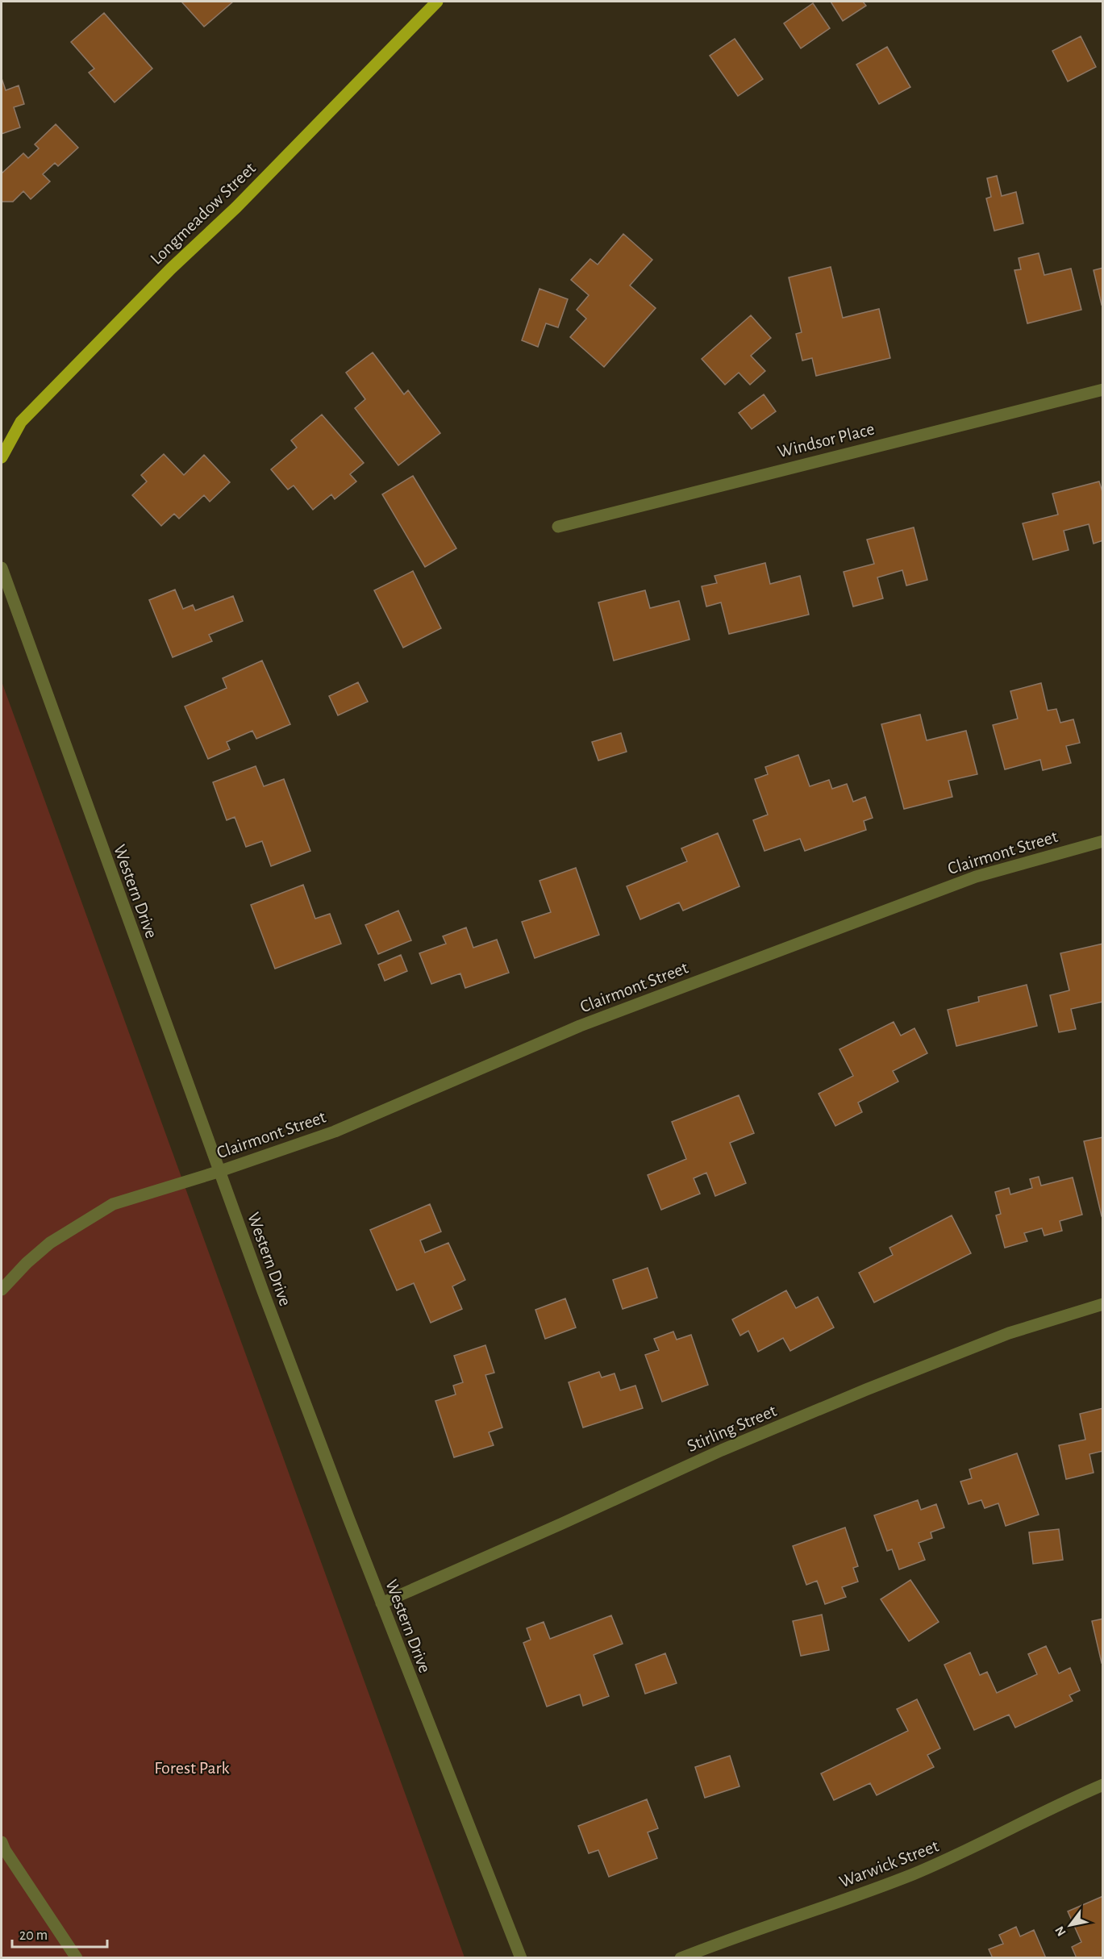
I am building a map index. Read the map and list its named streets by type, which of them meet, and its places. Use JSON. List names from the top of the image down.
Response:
{
  "streets": {
    "main road": ["Longmeadow Street"],
    "street": [
      "Windsor Place",
      "Clairmont Street",
      "Western Drive",
      "Stirling Street",
      "Warwick Street"
    ]
  },
  "crossings": [
    ["Clairmont Street", "Western Drive"],
    ["Western Drive", "Stirling Street"]
  ],
  "parks": ["Forest Park"],
  "scale_bar": "20 m",
  "north": "bottom left"
}
